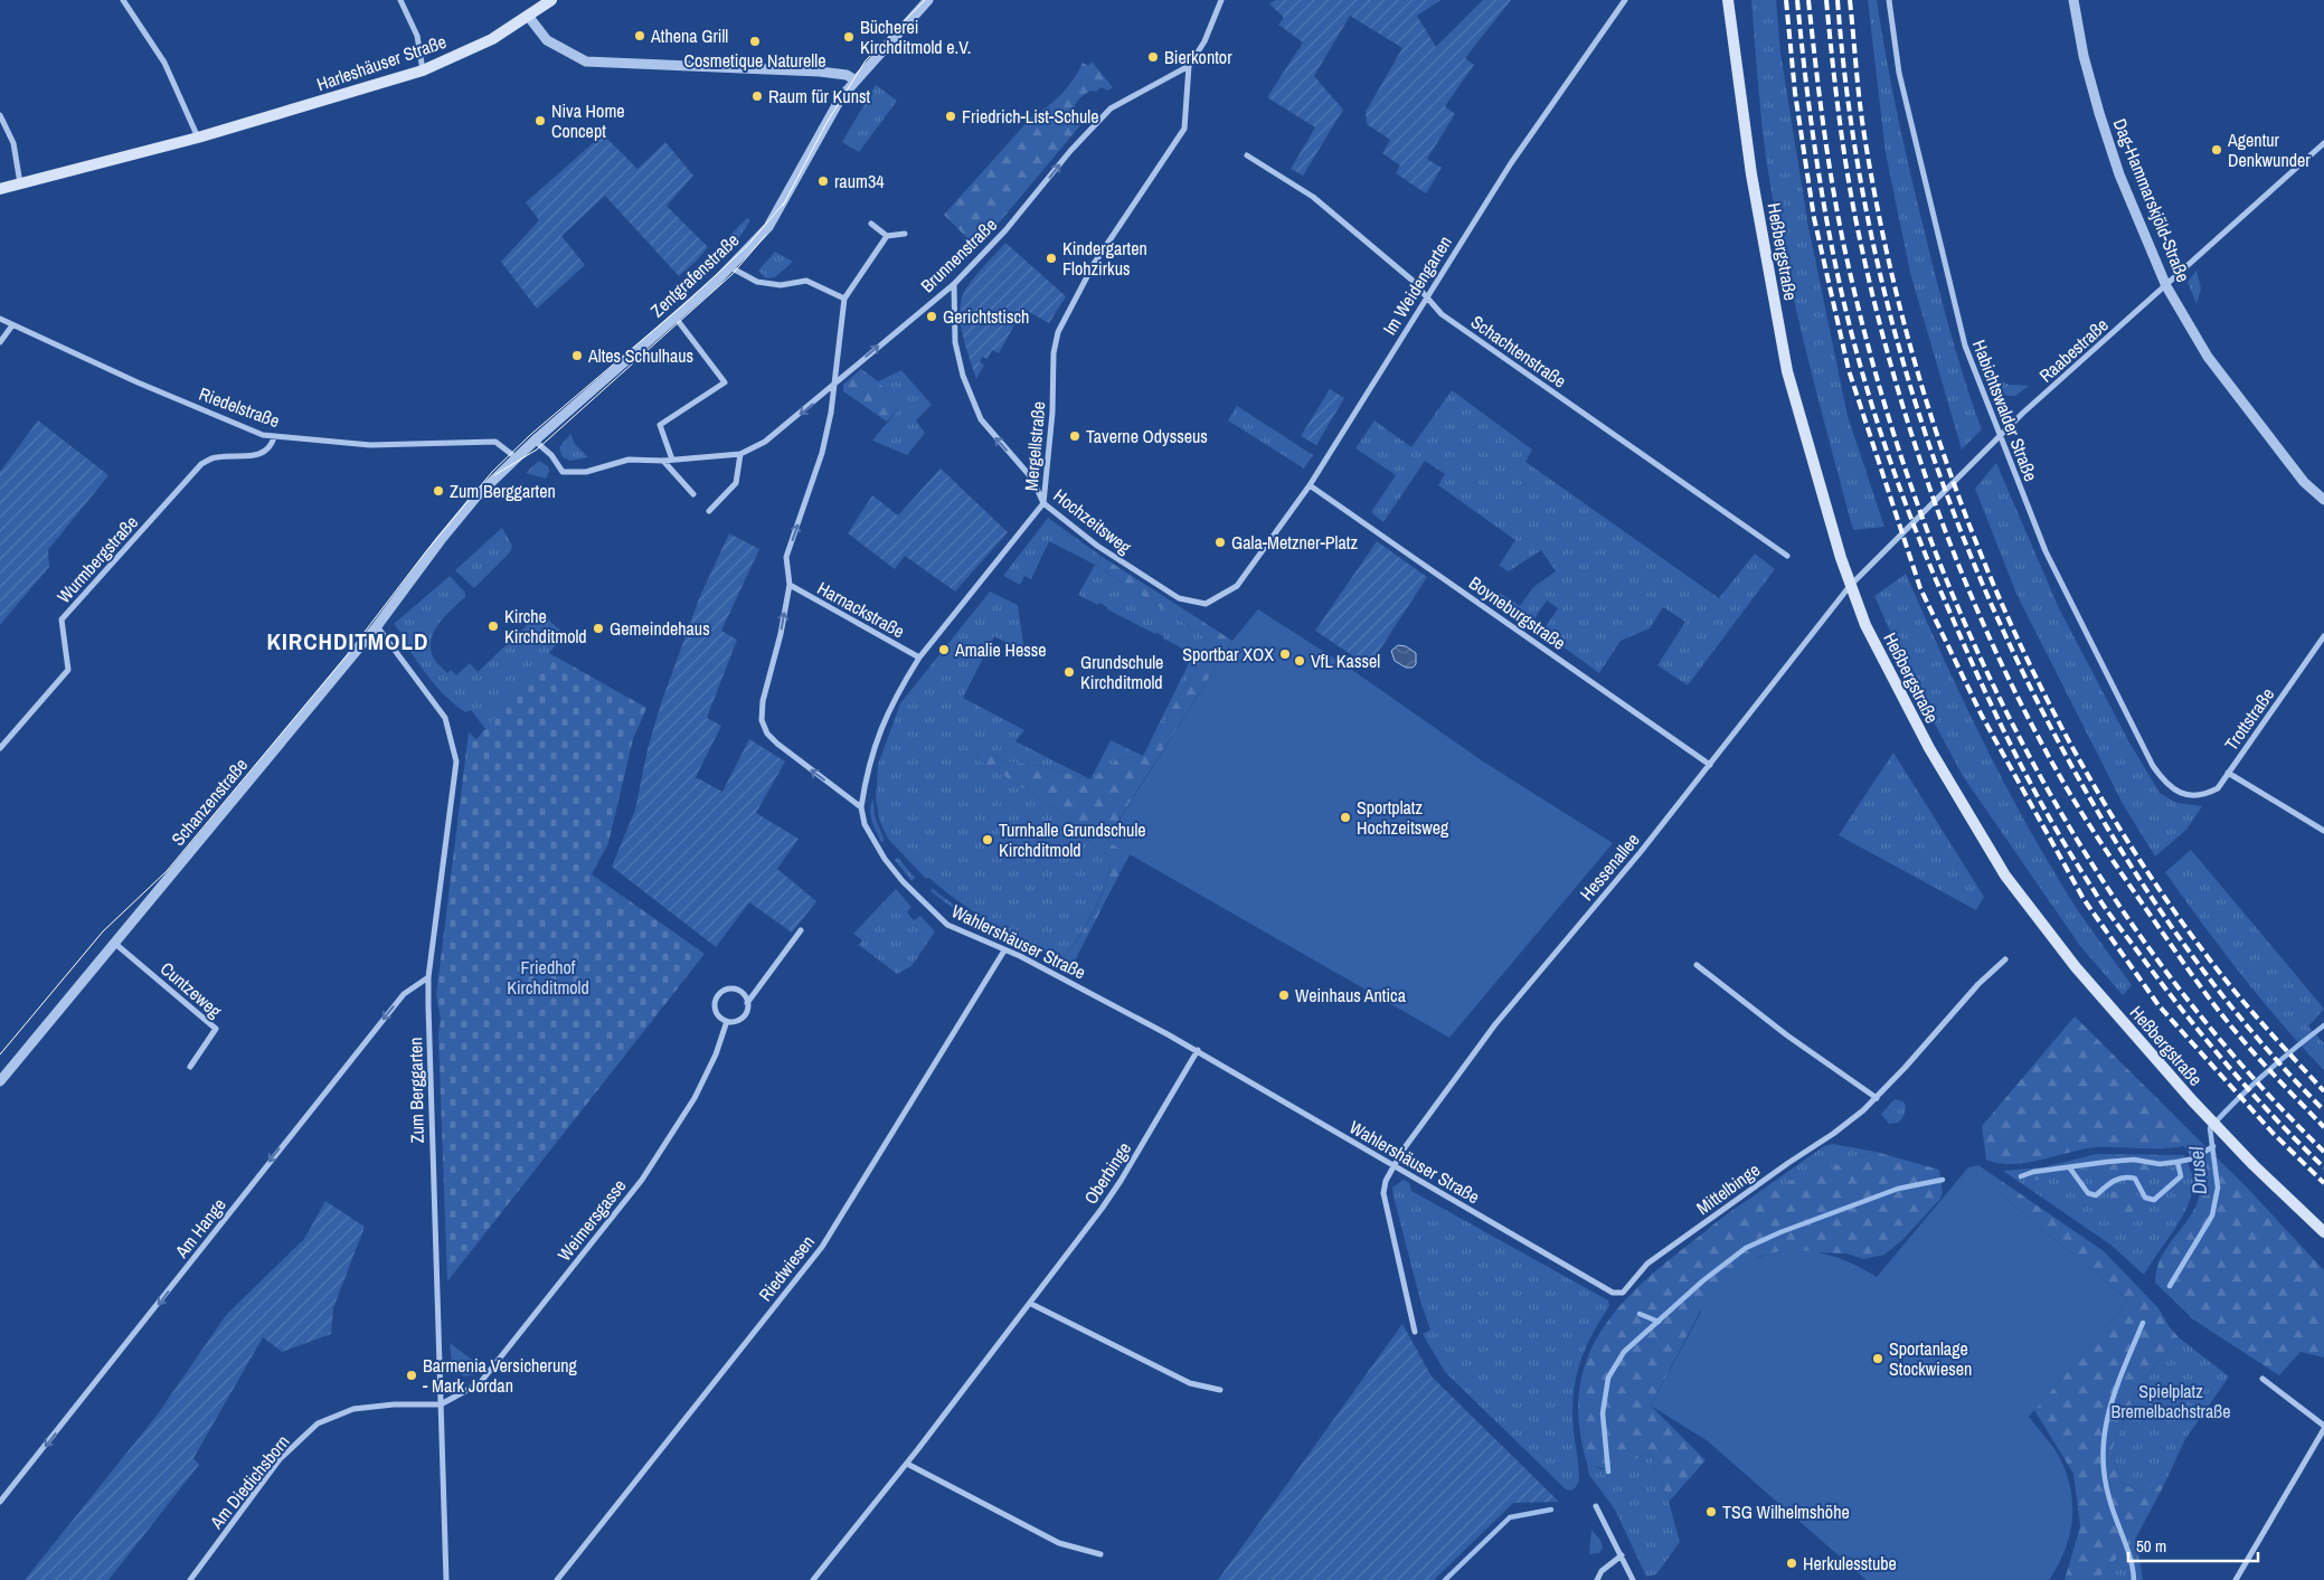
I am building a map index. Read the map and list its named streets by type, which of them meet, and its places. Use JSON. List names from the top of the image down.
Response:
{
  "streets": {
    "main road": ["Harleshäuser Straße", "Heßbergstraße"],
    "street": [
      "Dag-Hammarskjöld-Straße",
      "Brunnenstraße",
      "Zentgrafenstraße",
      "Im Weidengarten",
      "Raabestraße",
      "Schachtenstraße",
      "Riedelstraße",
      "Habichtswalder Straße",
      "Mergellstraße",
      "Hochzeitsweg",
      "Wurmbergstraße",
      "Harnackstraße",
      "Boyneburgstraße",
      "Trottstraße",
      "Schanzenstraße",
      "Hessenallee",
      "Wahlershäuser Straße",
      "Cuntzeweg",
      "Zum Berggarten",
      "Oberbinge",
      "Mittelbinge",
      "Weimersgasse",
      "Am Hange",
      "Riedwiesen",
      "Am Diedichsborn"
    ]
  },
  "crossings": [
    ["Dag-Hammarskjöld-Straße", "Raabestraße"],
    ["Heßbergstraße", "Raabestraße"],
    ["Heßbergstraße", "Hessenallee"],
    ["Brunnenstraße", "Zentgrafenstraße"],
    ["Brunnenstraße", "Mergellstraße"],
    ["Brunnenstraße", "Hochzeitsweg"],
    ["Zentgrafenstraße", "Riedelstraße"],
    ["Zentgrafenstraße", "Schanzenstraße"],
    ["Im Weidengarten", "Schachtenstraße"],
    ["Im Weidengarten", "Hochzeitsweg"],
    ["Im Weidengarten", "Boyneburgstraße"],
    ["Raabestraße", "Habichtswalder Straße"],
    ["Raabestraße", "Hessenallee"],
    ["Riedelstraße", "Wurmbergstraße"],
    ["Habichtswalder Straße", "Trottstraße"],
    ["Mergellstraße", "Hochzeitsweg"],
    ["Mergellstraße", "Harnackstraße"],
    ["Mergellstraße", "Wahlershäuser Straße"],
    ["Boyneburgstraße", "Hessenallee"],
    ["Schanzenstraße", "Cuntzeweg"],
    ["Schanzenstraße", "Zum Berggarten"],
    ["Hessenallee", "Wahlershäuser Straße"],
    ["Wahlershäuser Straße", "Oberbinge"],
    ["Wahlershäuser Straße", "Mittelbinge"],
    ["Wahlershäuser Straße", "Riedwiesen"],
    ["Zum Berggarten", "Weimersgasse"],
    ["Zum Berggarten", "Am Hange"],
    ["Zum Berggarten", "Am Diedichsborn"],
    ["Weimersgasse", "Am Diedichsborn"]
  ],
  "one_way": ["Hochzeitsweg", "Am Hange"],
  "districts": ["KIRCHDITMOLD"],
  "water": ["Drusel"],
  "parks": ["Friedhof Kirchditmold", "Spielplatz Bremelbachstraße"],
  "places": [
    "Athena Grill",
    "Bücherei Kirchditmold e.V.",
    "Cosmetique Naturelle",
    "Bierkontor",
    "Raum für Kunst",
    "Friedrich-List-Schule",
    "Niva Home Concept",
    "Agentur Denkwunder",
    "raum34",
    "Kindergarten Flohzirkus",
    "Gerichtstisch",
    "Altes Schulhaus",
    "Taverne Odysseus",
    "Zum Berggarten",
    "Gala-Metzner-Platz",
    "Kirche Kirchditmold",
    "Gemeindehaus",
    "Amalie Hesse",
    "Sportbar XOX",
    "VfL Kassel",
    "Grundschule Kirchditmold",
    "Sportplatz Hochzeitsweg",
    "Turnhalle Grundschule Kirchditmold",
    "Weinhaus Antica",
    "Sportanlage Stockwiesen",
    "Barmenia Versicherung - Mark Jordan",
    "TSG Wilhelmshöhe",
    "Herkulesstube"
  ],
  "scale_bar": "50 m"
}
